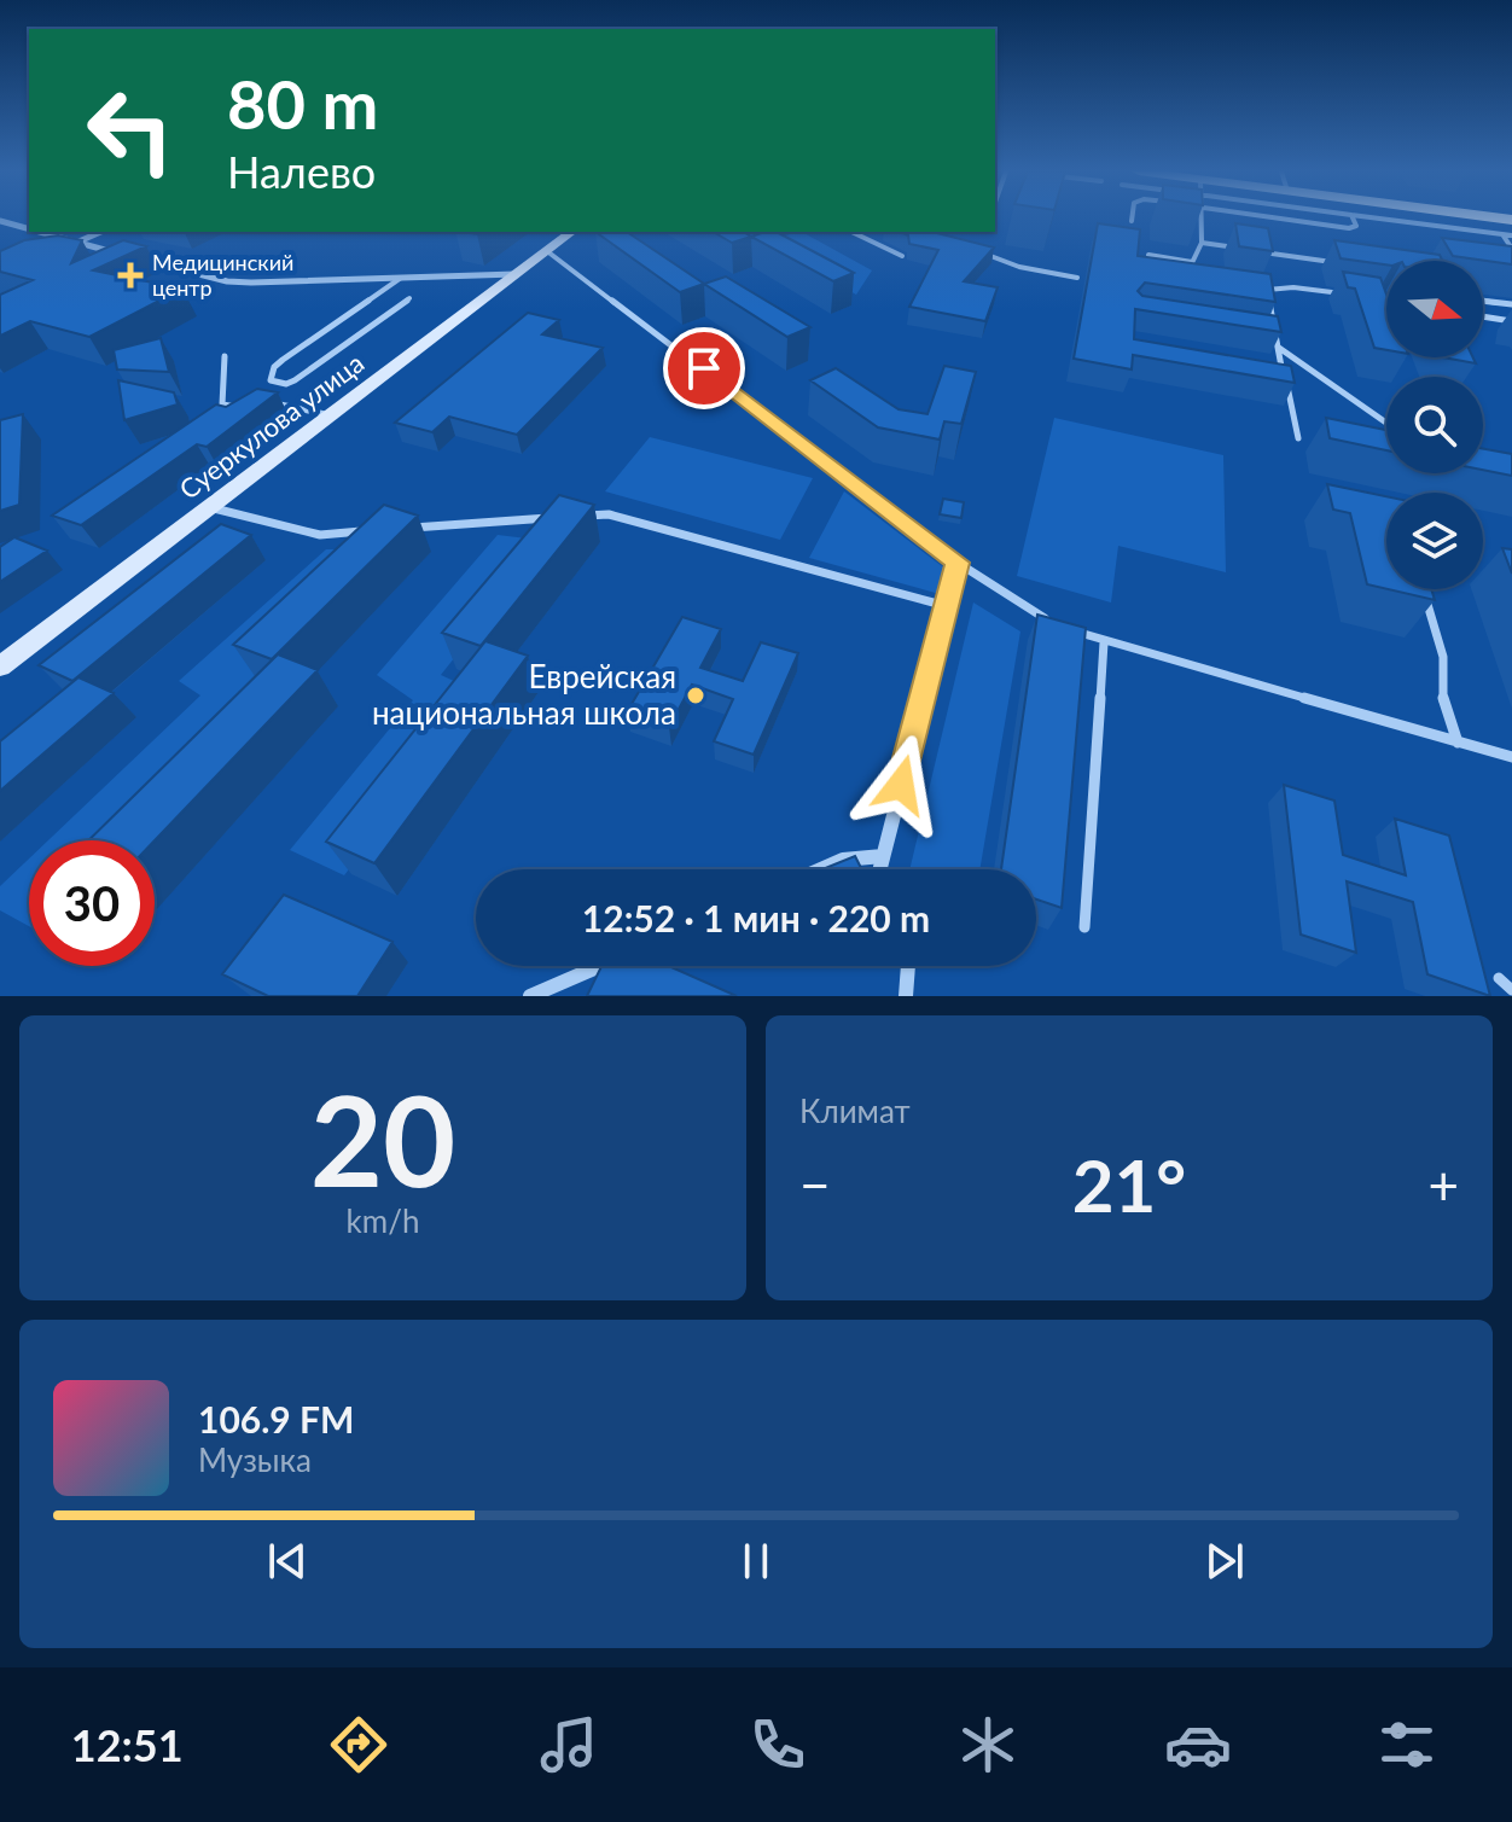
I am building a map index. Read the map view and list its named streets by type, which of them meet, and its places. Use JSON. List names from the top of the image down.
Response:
{
  "streets": {
    "main road": ["Суеркулова улица"]
  },
  "places": {
    "health": ["Медицинский центр"],
    "other": ["Еврейская национальная школа"]
  },
  "north": "right",
  "page": {
    "turn": ["80 m", "Налево"],
    "limit": "30",
    "trip": "12:52 · 1 мин · 220 m",
    "tile": [
      ["20", "km/h"],
      "Климат"
    ],
    "heat": ["−", "21°", "+"],
    "song": ["106.9 FM", "Музыка"],
    "tabs": "12:51"
  }
}
